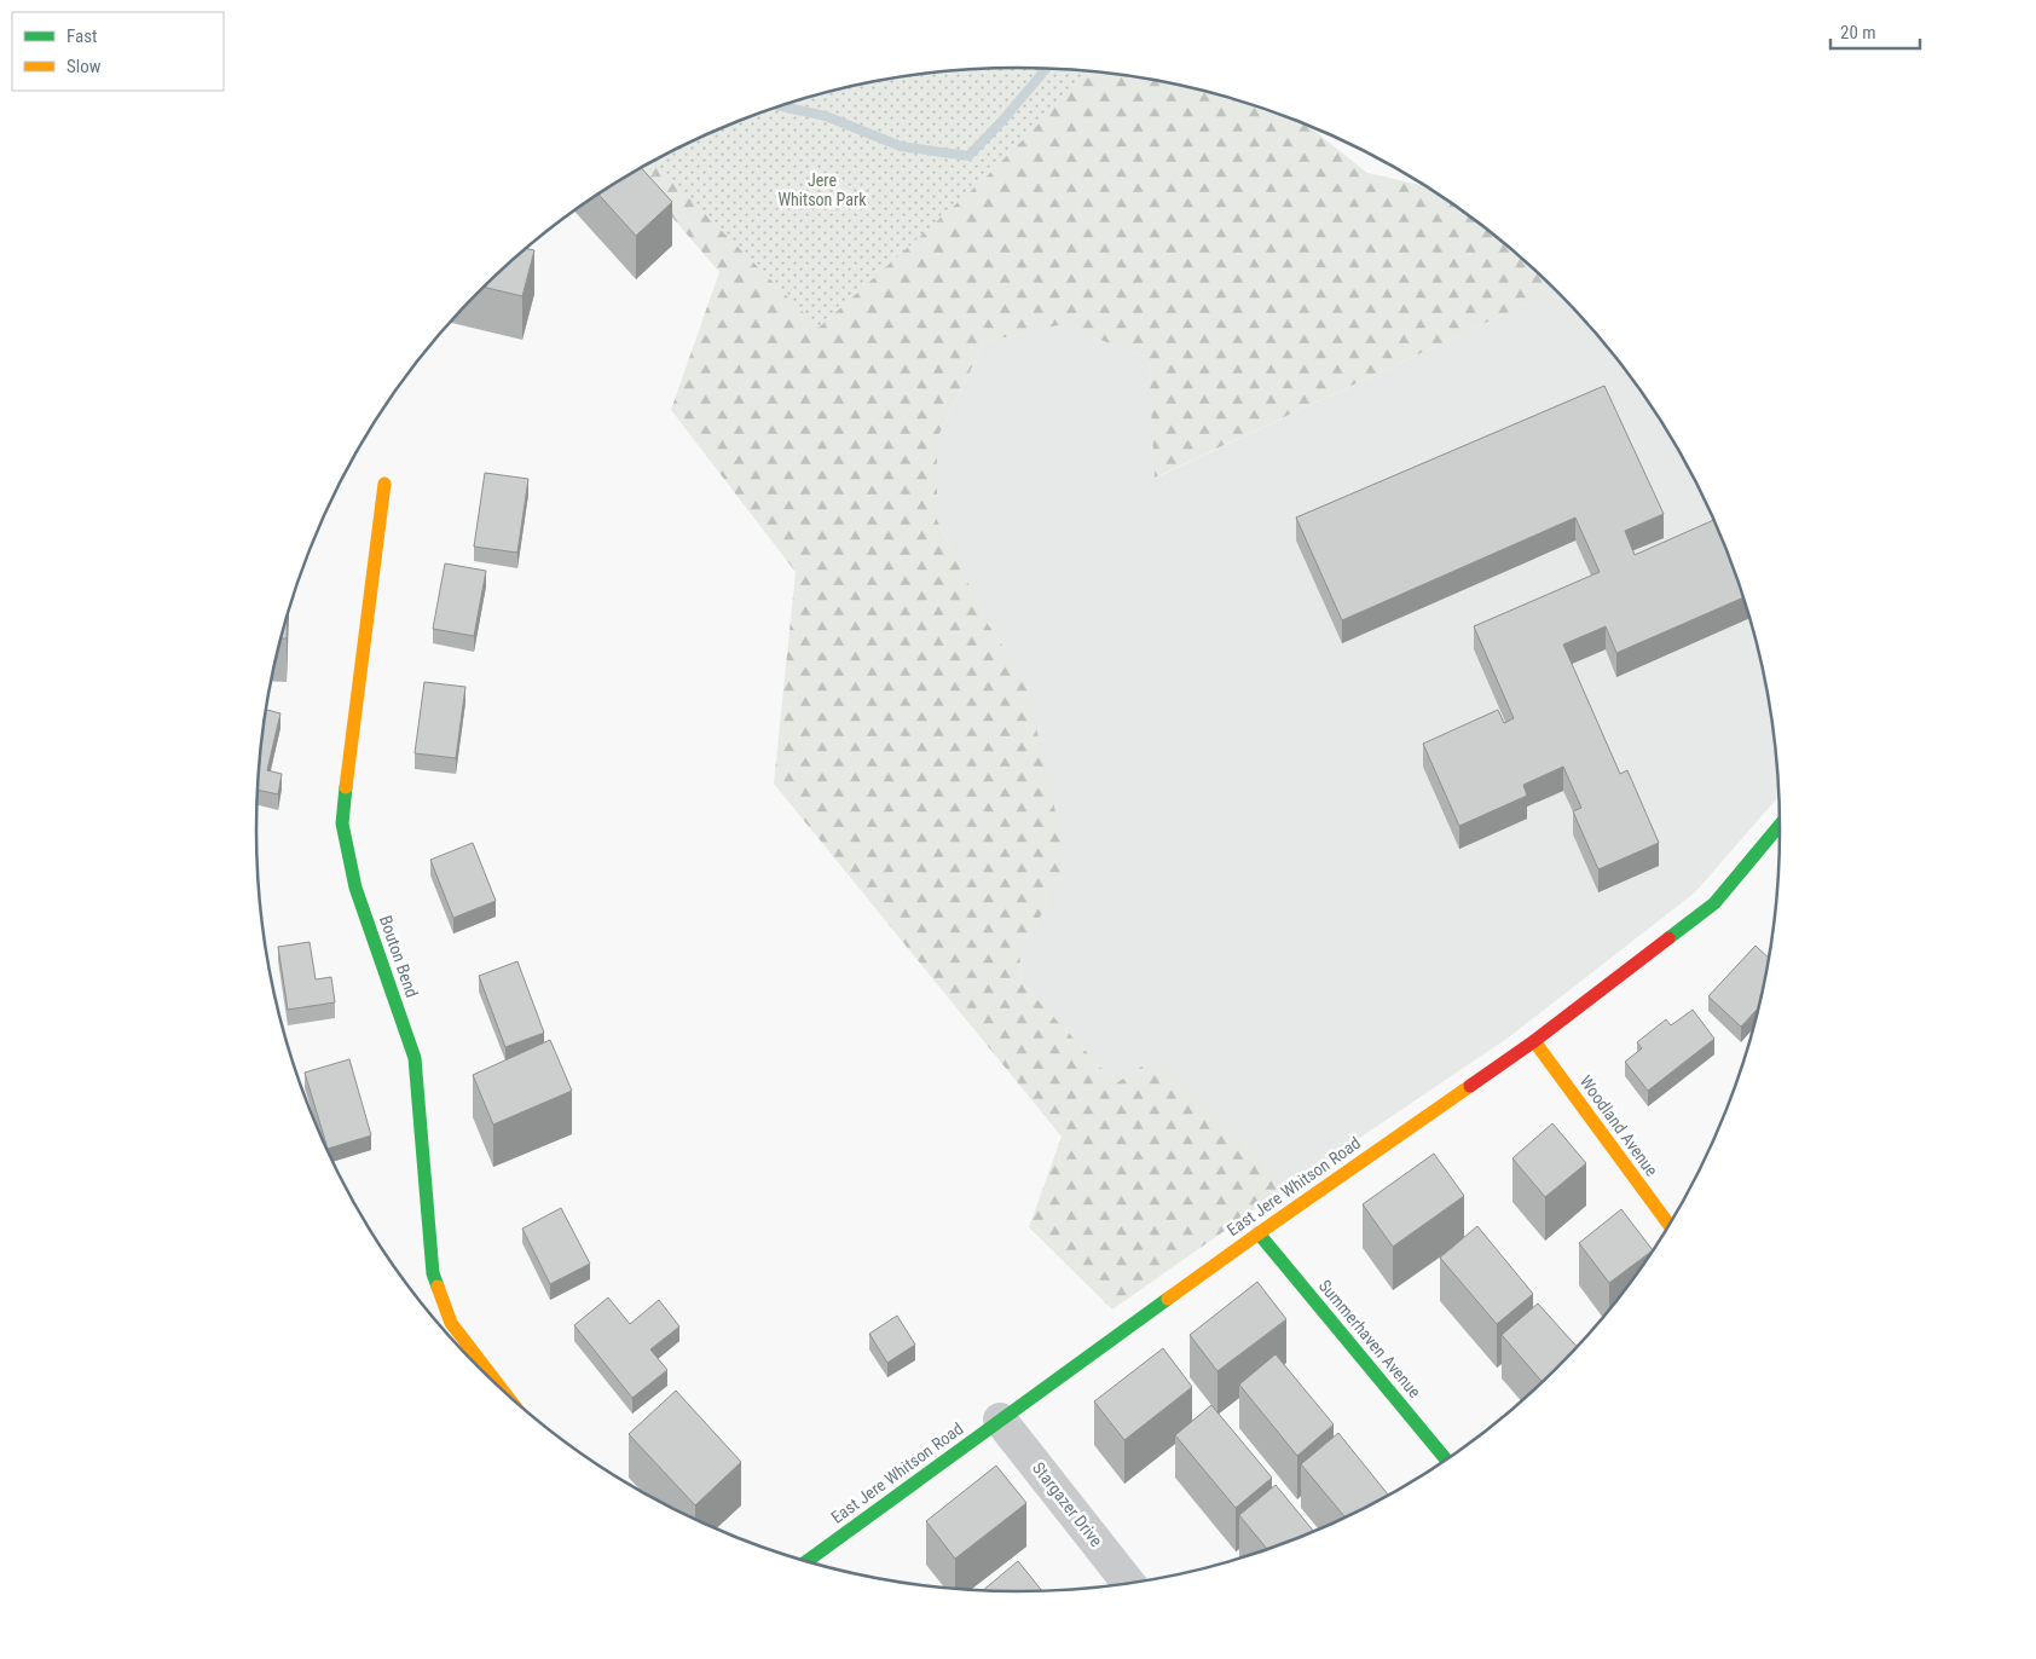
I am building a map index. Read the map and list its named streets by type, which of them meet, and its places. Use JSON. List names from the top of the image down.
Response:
{
  "streets": {
    "street": [
      "Bouton Bend",
      "Woodland Avenue",
      "East Jere Whitson Road",
      "Summerhaven Avenue",
      "Stargazer Drive"
    ]
  },
  "crossings": [
    ["Woodland Avenue", "East Jere Whitson Road"],
    ["East Jere Whitson Road", "Summerhaven Avenue"],
    ["East Jere Whitson Road", "Stargazer Drive"]
  ],
  "parks": ["Jere Whitson Park"],
  "legend": ["Fast", "Slow"],
  "scale_bar": "20 m"
}
